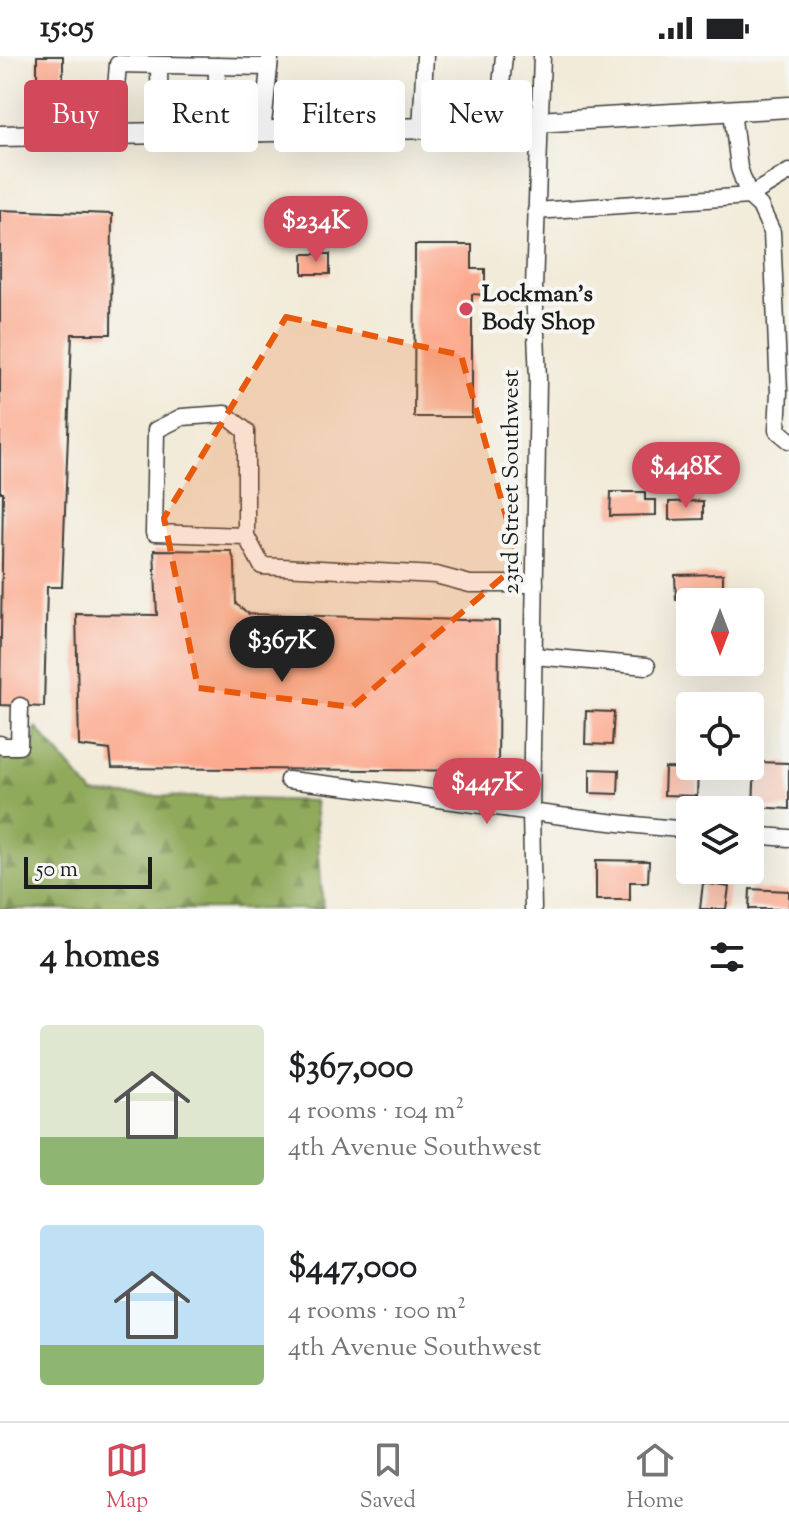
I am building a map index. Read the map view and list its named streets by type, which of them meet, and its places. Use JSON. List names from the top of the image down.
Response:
{
  "streets": {
    "street": ["23rd Street Southwest"]
  },
  "places": ["Lockman's Body Shop"],
  "scale_bar": "50 m",
  "north": "bottom",
  "page": {
    "status": "15:05",
    "chip": [
      "Buy",
      "Rent",
      "Filters",
      "New"
    ],
    "price": [
      "$234K",
      "$448K",
      "$367K",
      "$447K"
    ],
    "scale": "50 m",
    "heading": "4 homes",
    "list": [
      {
        "name": "$367,000",
        "note": "4 rooms · 104 m² · 4th Avenue Southwest"
      },
      {
        "name": "$447,000",
        "note": "4 rooms · 100 m² · 4th Avenue Southwest"
      }
    ],
    "tabs": ["Map", "Saved", "Home"]
  }
}
